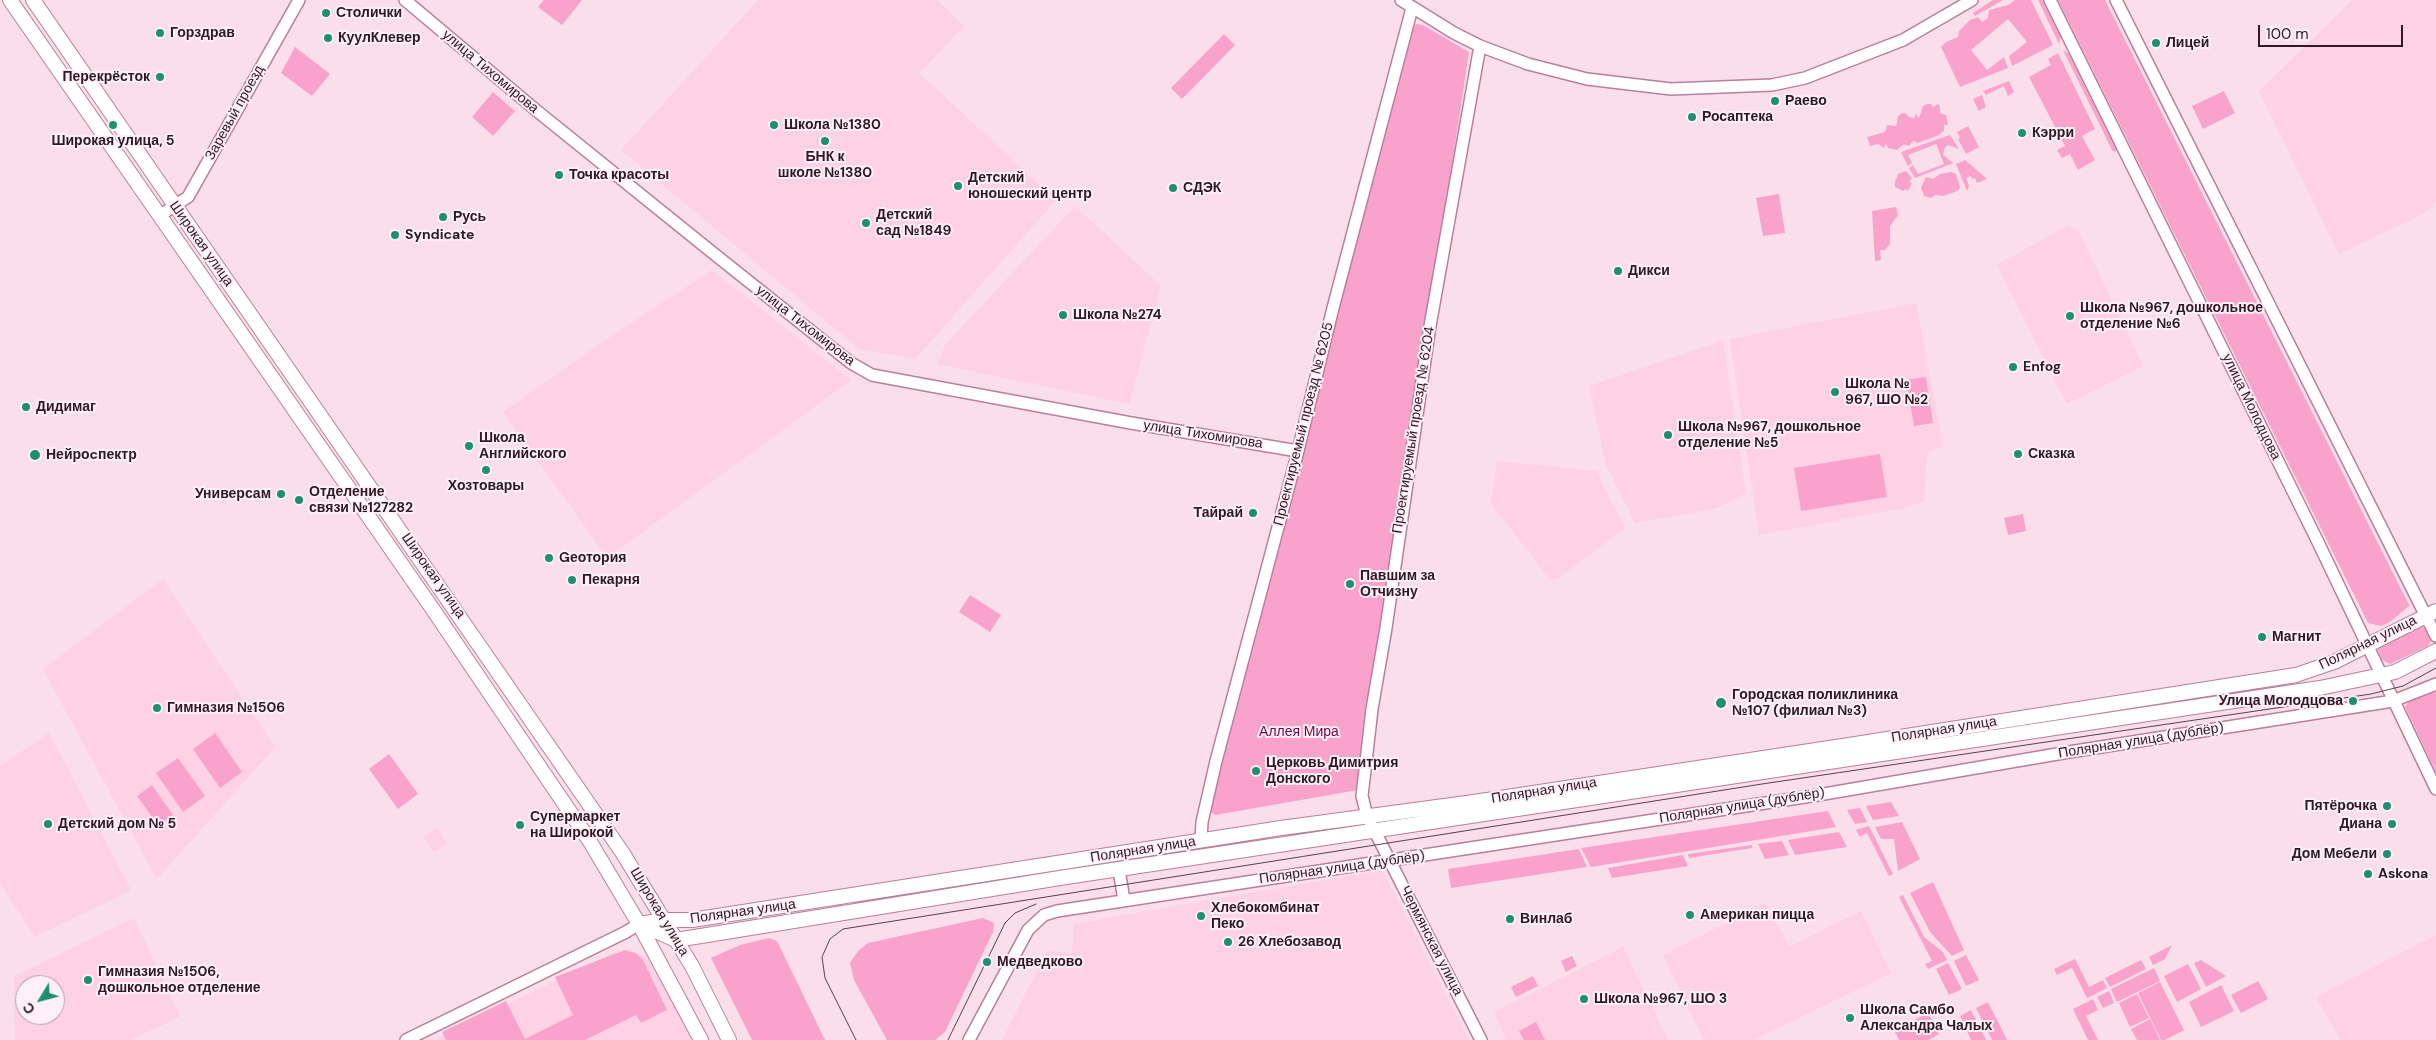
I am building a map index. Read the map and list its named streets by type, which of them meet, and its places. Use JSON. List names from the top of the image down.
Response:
{
  "streets": {
    "main road": ["Широкая улица", "Полярная улица"],
    "street": [
      "улица Тихомирова",
      "Заревый проезд",
      "улица Молодцова",
      "Проектируемый проезд № 6205",
      "Проектируемый проезд № 6204",
      "Полярная улица (дублёр)",
      "Чермянская улица"
    ]
  },
  "crossings": [
    ["улица Тихомирова", "Проектируемый проезд № 6205"],
    ["Заревый проезд", "Широкая улица"],
    ["Широкая улица", "Полярная улица"],
    ["улица Молодцова", "Полярная улица"],
    ["улица Молодцова", "Полярная улица (дублёр)"],
    ["Проектируемый проезд № 6205", "Полярная улица"],
    ["Проектируемый проезд № 6204", "Полярная улица"],
    ["Проектируемый проезд № 6204", "Чермянская улица"],
    ["Полярная улица", "Чермянская улица"],
    ["Полярная улица (дублёр)", "Чермянская улица"]
  ],
  "parks": ["Аллея Мира"],
  "places": [
    "Столички",
    "Горздрав",
    "КуулКлевер",
    "Лицей",
    "Перекрёсток",
    "Раево",
    "Росаптека",
    "Широкая улица, 5",
    "Школа №1380",
    "Кэрри",
    "БНК к школе №1380",
    "Точка красоты",
    "Детский юношеский центр",
    "СДЭК",
    "Русь",
    "Детский сад №1849",
    "Syndicate",
    "Дикси",
    "Школа №274",
    "Школа №967, дошкольное отделение №6",
    "Enfog",
    "Школа № 967, ШО №2",
    "Дидимаг",
    "Школа №967, дошкольное отделение №5",
    "Школа Английского",
    "Сказка",
    "Нейроcпектр",
    "Хозтовары",
    "Универсам",
    "Отделение связи №127282",
    "Тайрай",
    "Gеотория",
    "Пекарня",
    "Павшим за Отчизну",
    "Магнит",
    "Улица Молодцова",
    "Городская поликлиника №107 (филиал №3)",
    "Гимназия №1506",
    "Церковь Димитрия Донского",
    "Пятёрочка",
    "Детский дом № 5",
    "Диана",
    "Супермаркет на Широкой",
    "Дом Мебели",
    "Askona",
    "Американ пицца",
    "Хлебокомбинат Пеко",
    "Винлаб",
    "26 Хлебозавод",
    "Медведково",
    "Гимназия №1506, дошкольное отделение",
    "Школа №967, ШО 3",
    "Школа Самбо Александра Чалых"
  ],
  "scale_bar": "100 m",
  "north": "bottom left"
}
